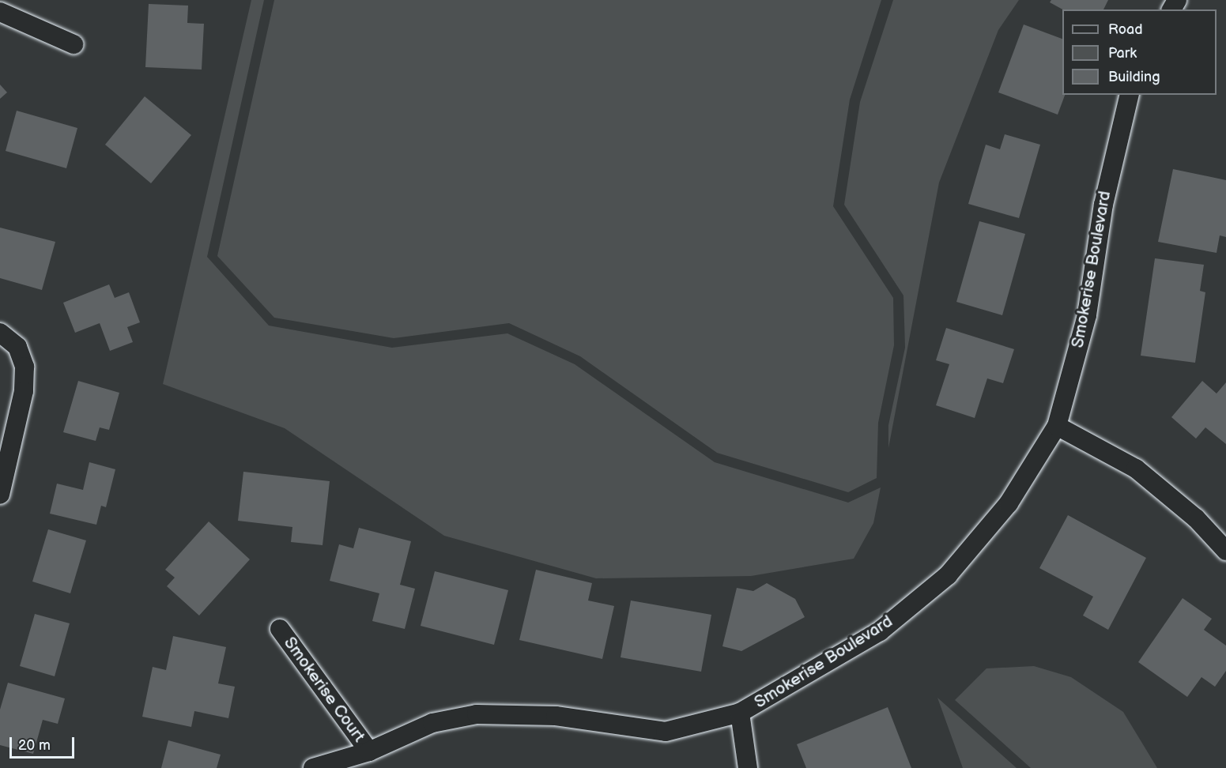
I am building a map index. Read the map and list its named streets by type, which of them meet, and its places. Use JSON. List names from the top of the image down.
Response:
{
  "streets": {
    "street": ["Smokerise Boulevard", "Smokerise Court"]
  },
  "crossings": [
    ["Smokerise Boulevard", "Smokerise Court"]
  ],
  "legend": ["Road", "Park", "Building"],
  "scale_bar": "20 m"
}
